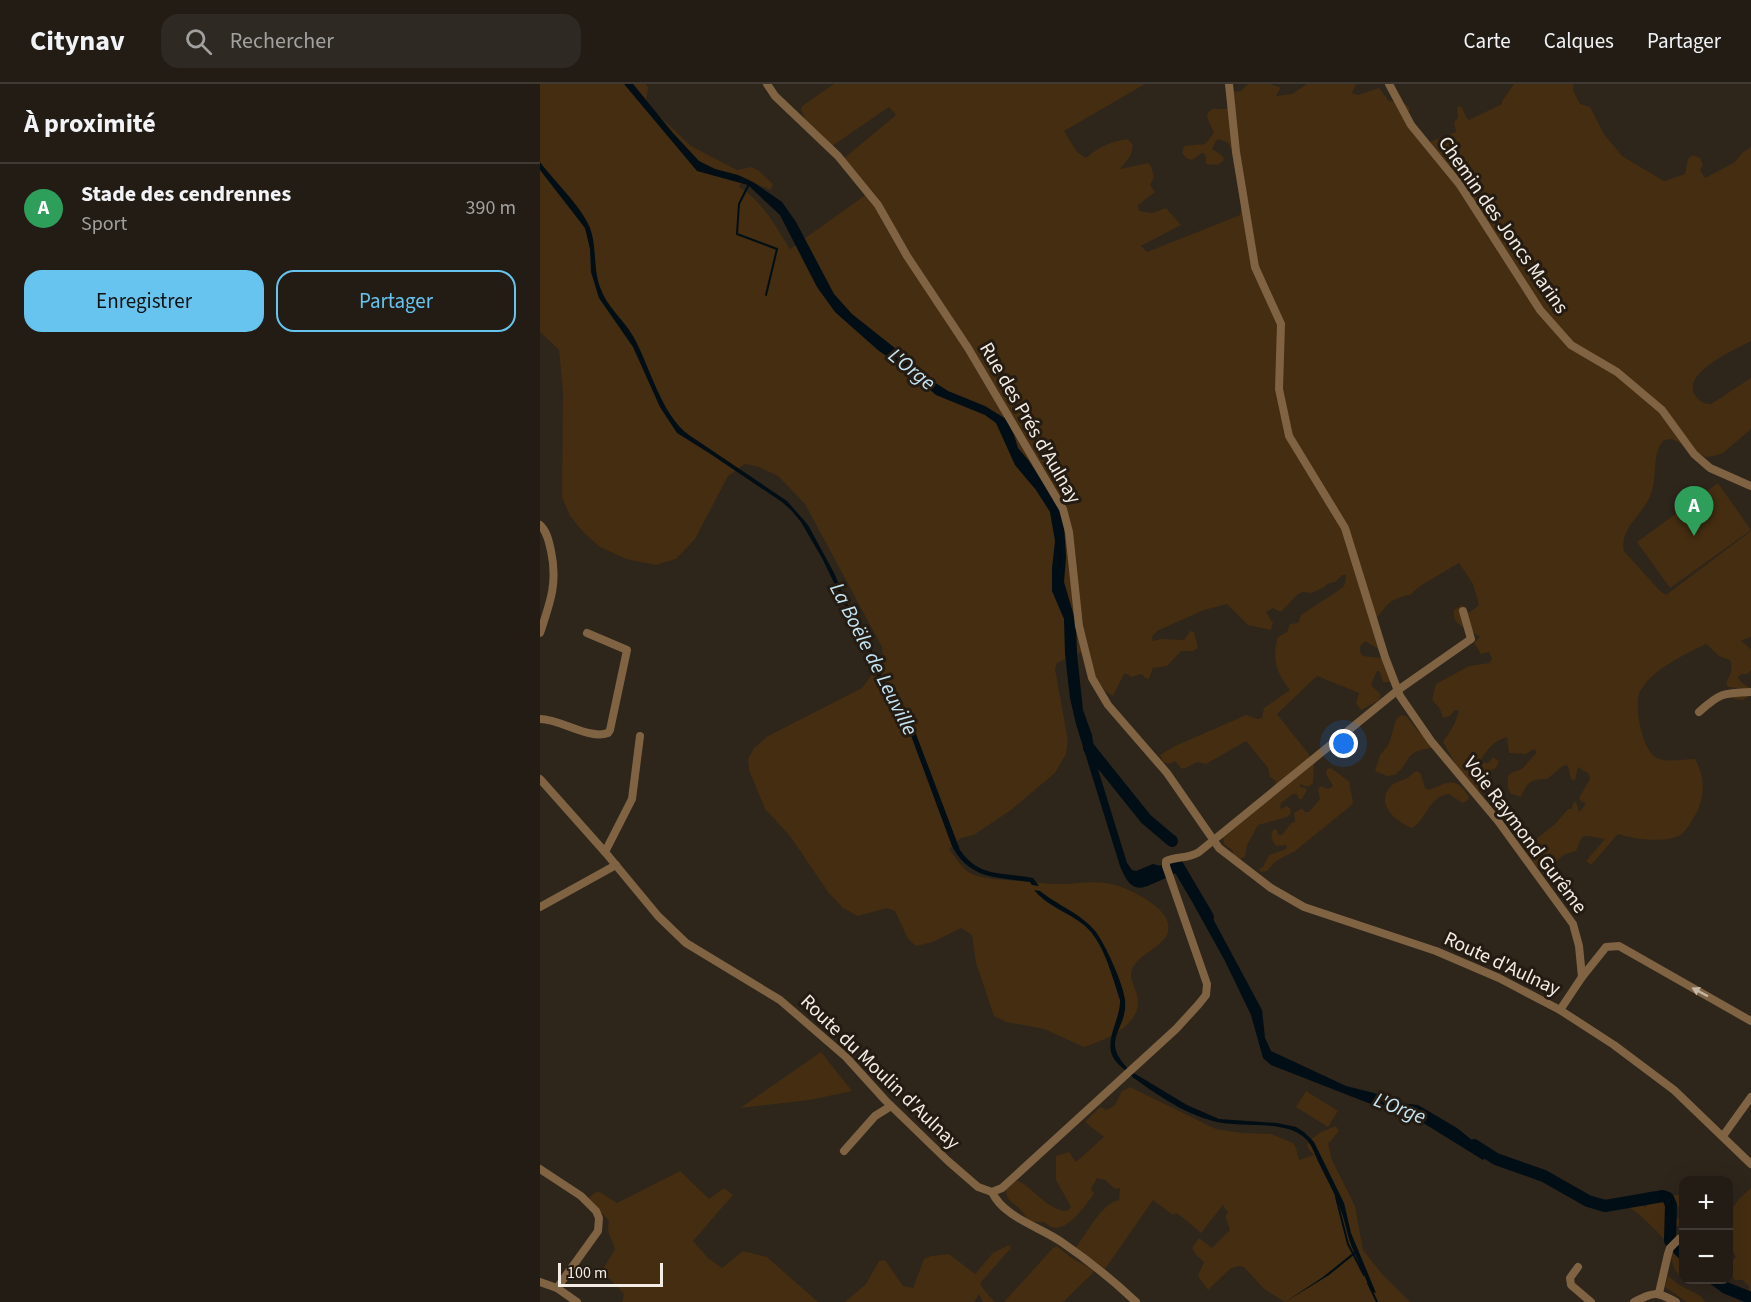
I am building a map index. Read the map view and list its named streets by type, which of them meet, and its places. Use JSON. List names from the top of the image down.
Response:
{
  "streets": {
    "street": [
      "Chemin des Joncs Marins",
      "Rue des Prés d'Aulnay",
      "Voie Raymond Gurême",
      "Route d'Aulnay",
      "Route du Moulin d'Aulnay"
    ]
  },
  "crossings": [
    ["Rue des Prés d'Aulnay", "Route d'Aulnay"]
  ],
  "water": ["L'Orge", "La Boële de Leuville"],
  "scale_bar": "100 m",
  "page": {
    "header": "Citynav",
    "search": "Rechercher",
    "nav": ["Carte", "Calques", "Partager"],
    "heading": "À proximité",
    "list": [
      {
        "mark": "A",
        "name": "Stade des cendrennes",
        "note": "Sport",
        "value": "390 m"
      }
    ],
    "buttons": ["Enregistrer", "Partager"],
    "pins": "A",
    "map_buttons": ["+", "−"],
    "scale": "100 m"
  }
}
